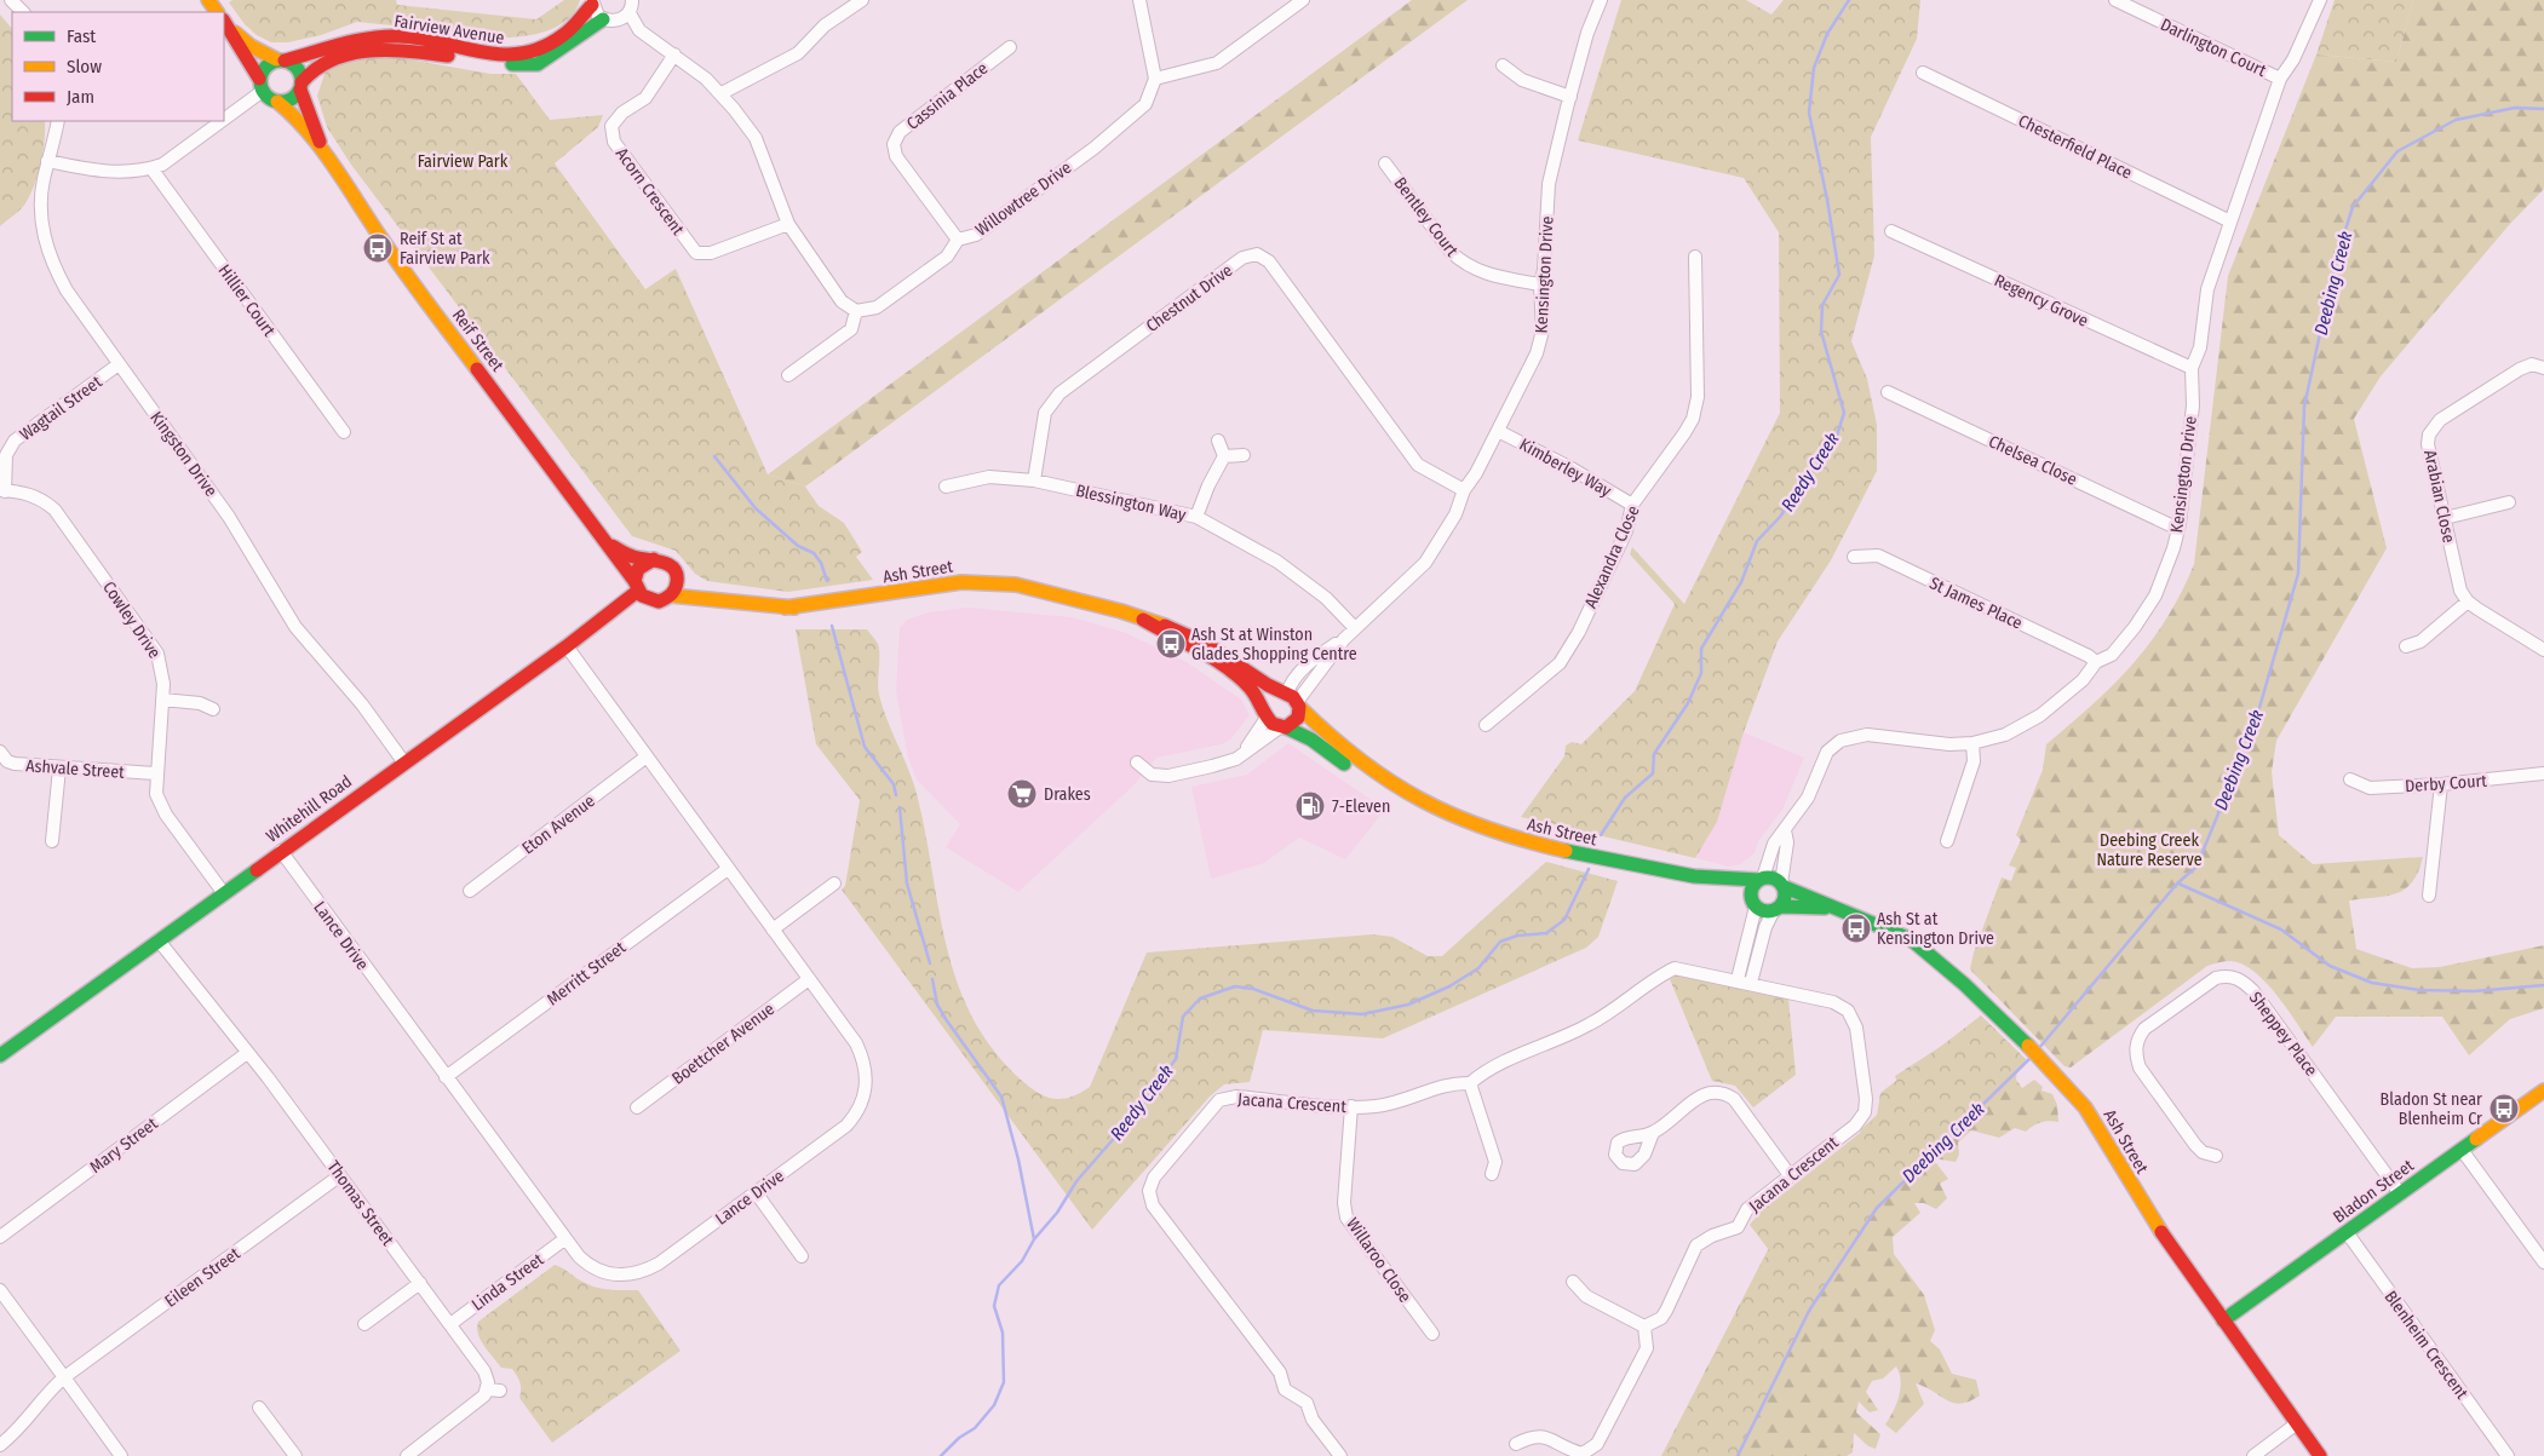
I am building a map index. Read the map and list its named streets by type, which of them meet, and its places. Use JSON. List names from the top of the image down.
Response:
{
  "streets": {
    "main road": [
      "Fairview Avenue",
      "Reif Street",
      "Ash Street",
      "Whitehill Road",
      "Bladon Street"
    ],
    "street": [
      "Darlington Court",
      "Cassinia Place",
      "Chesterfield Place",
      "Acorn Crescent",
      "Willowtree Drive",
      "Bentley Court",
      "Kensington Drive",
      "Chestnut Drive",
      "Hillier Court",
      "Regency Grove",
      "Wagtail Street",
      "Kingston Drive",
      "Chelsea Close",
      "Kimberley Way",
      "Arabian Close",
      "Blessington Way",
      "Alexandra Close",
      "St James Place",
      "Cowley Drive",
      "Ashvale Street",
      "Derby Court",
      "Eton Avenue",
      "Lance Drive",
      "Merritt Street",
      "Sheppey Place",
      "Boettcher Avenue",
      "Jacana Crescent",
      "Mary Street",
      "Thomas Street",
      "Willaroo Close",
      "Eileen Street",
      "Linda Street",
      "Blenheim Crescent"
    ]
  },
  "crossings": [
    ["Fairview Avenue", "Reif Street"],
    ["Darlington Court", "Kensington Drive"],
    ["Cassinia Place", "Willowtree Drive"],
    ["Chesterfield Place", "Kensington Drive"],
    ["Bentley Court", "Kensington Drive"],
    ["Kensington Drive", "Chestnut Drive"],
    ["Kensington Drive", "Regency Grove"],
    ["Kensington Drive", "Chelsea Close"],
    ["Kensington Drive", "Kimberley Way"],
    ["Kensington Drive", "Blessington Way"],
    ["Kensington Drive", "Ash Street"],
    ["Kensington Drive", "St James Place"],
    ["Chestnut Drive", "Blessington Way"],
    ["Reif Street", "Ash Street"],
    ["Reif Street", "Whitehill Road"],
    ["Wagtail Street", "Kingston Drive"],
    ["Wagtail Street", "Cowley Drive"],
    ["Kingston Drive", "Whitehill Road"],
    ["Kimberley Way", "Alexandra Close"],
    ["Ash Street", "Whitehill Road"],
    ["Ash Street", "Bladon Street"],
    ["Cowley Drive", "Ashvale Street"],
    ["Cowley Drive", "Whitehill Road"],
    ["Whitehill Road", "Lance Drive"],
    ["Whitehill Road", "Thomas Street"],
    ["Eton Avenue", "Lance Drive"],
    ["Lance Drive", "Merritt Street"],
    ["Lance Drive", "Boettcher Avenue"],
    ["Lance Drive", "Linda Street"],
    ["Sheppey Place", "Bladon Street"],
    ["Jacana Crescent", "Willaroo Close"],
    ["Mary Street", "Thomas Street"],
    ["Bladon Street", "Blenheim Crescent"],
    ["Thomas Street", "Eileen Street"],
    ["Thomas Street", "Linda Street"]
  ],
  "water": ["Deebing Creek", "Reedy Creek"],
  "parks": ["Fairview Park", "Deebing Creek Nature Reserve"],
  "places": {
    "bus stop": [
      "Reif St at Fairview Park",
      "Ash St at Winston Glades Shopping Centre",
      "Ash St at Kensington Drive",
      "Bladon St near Blenheim Cr"
    ],
    "supermarket": ["Drakes"],
    "fuel station": ["7-Eleven"]
  },
  "legend": ["Fast", "Slow", "Jam"]
}
